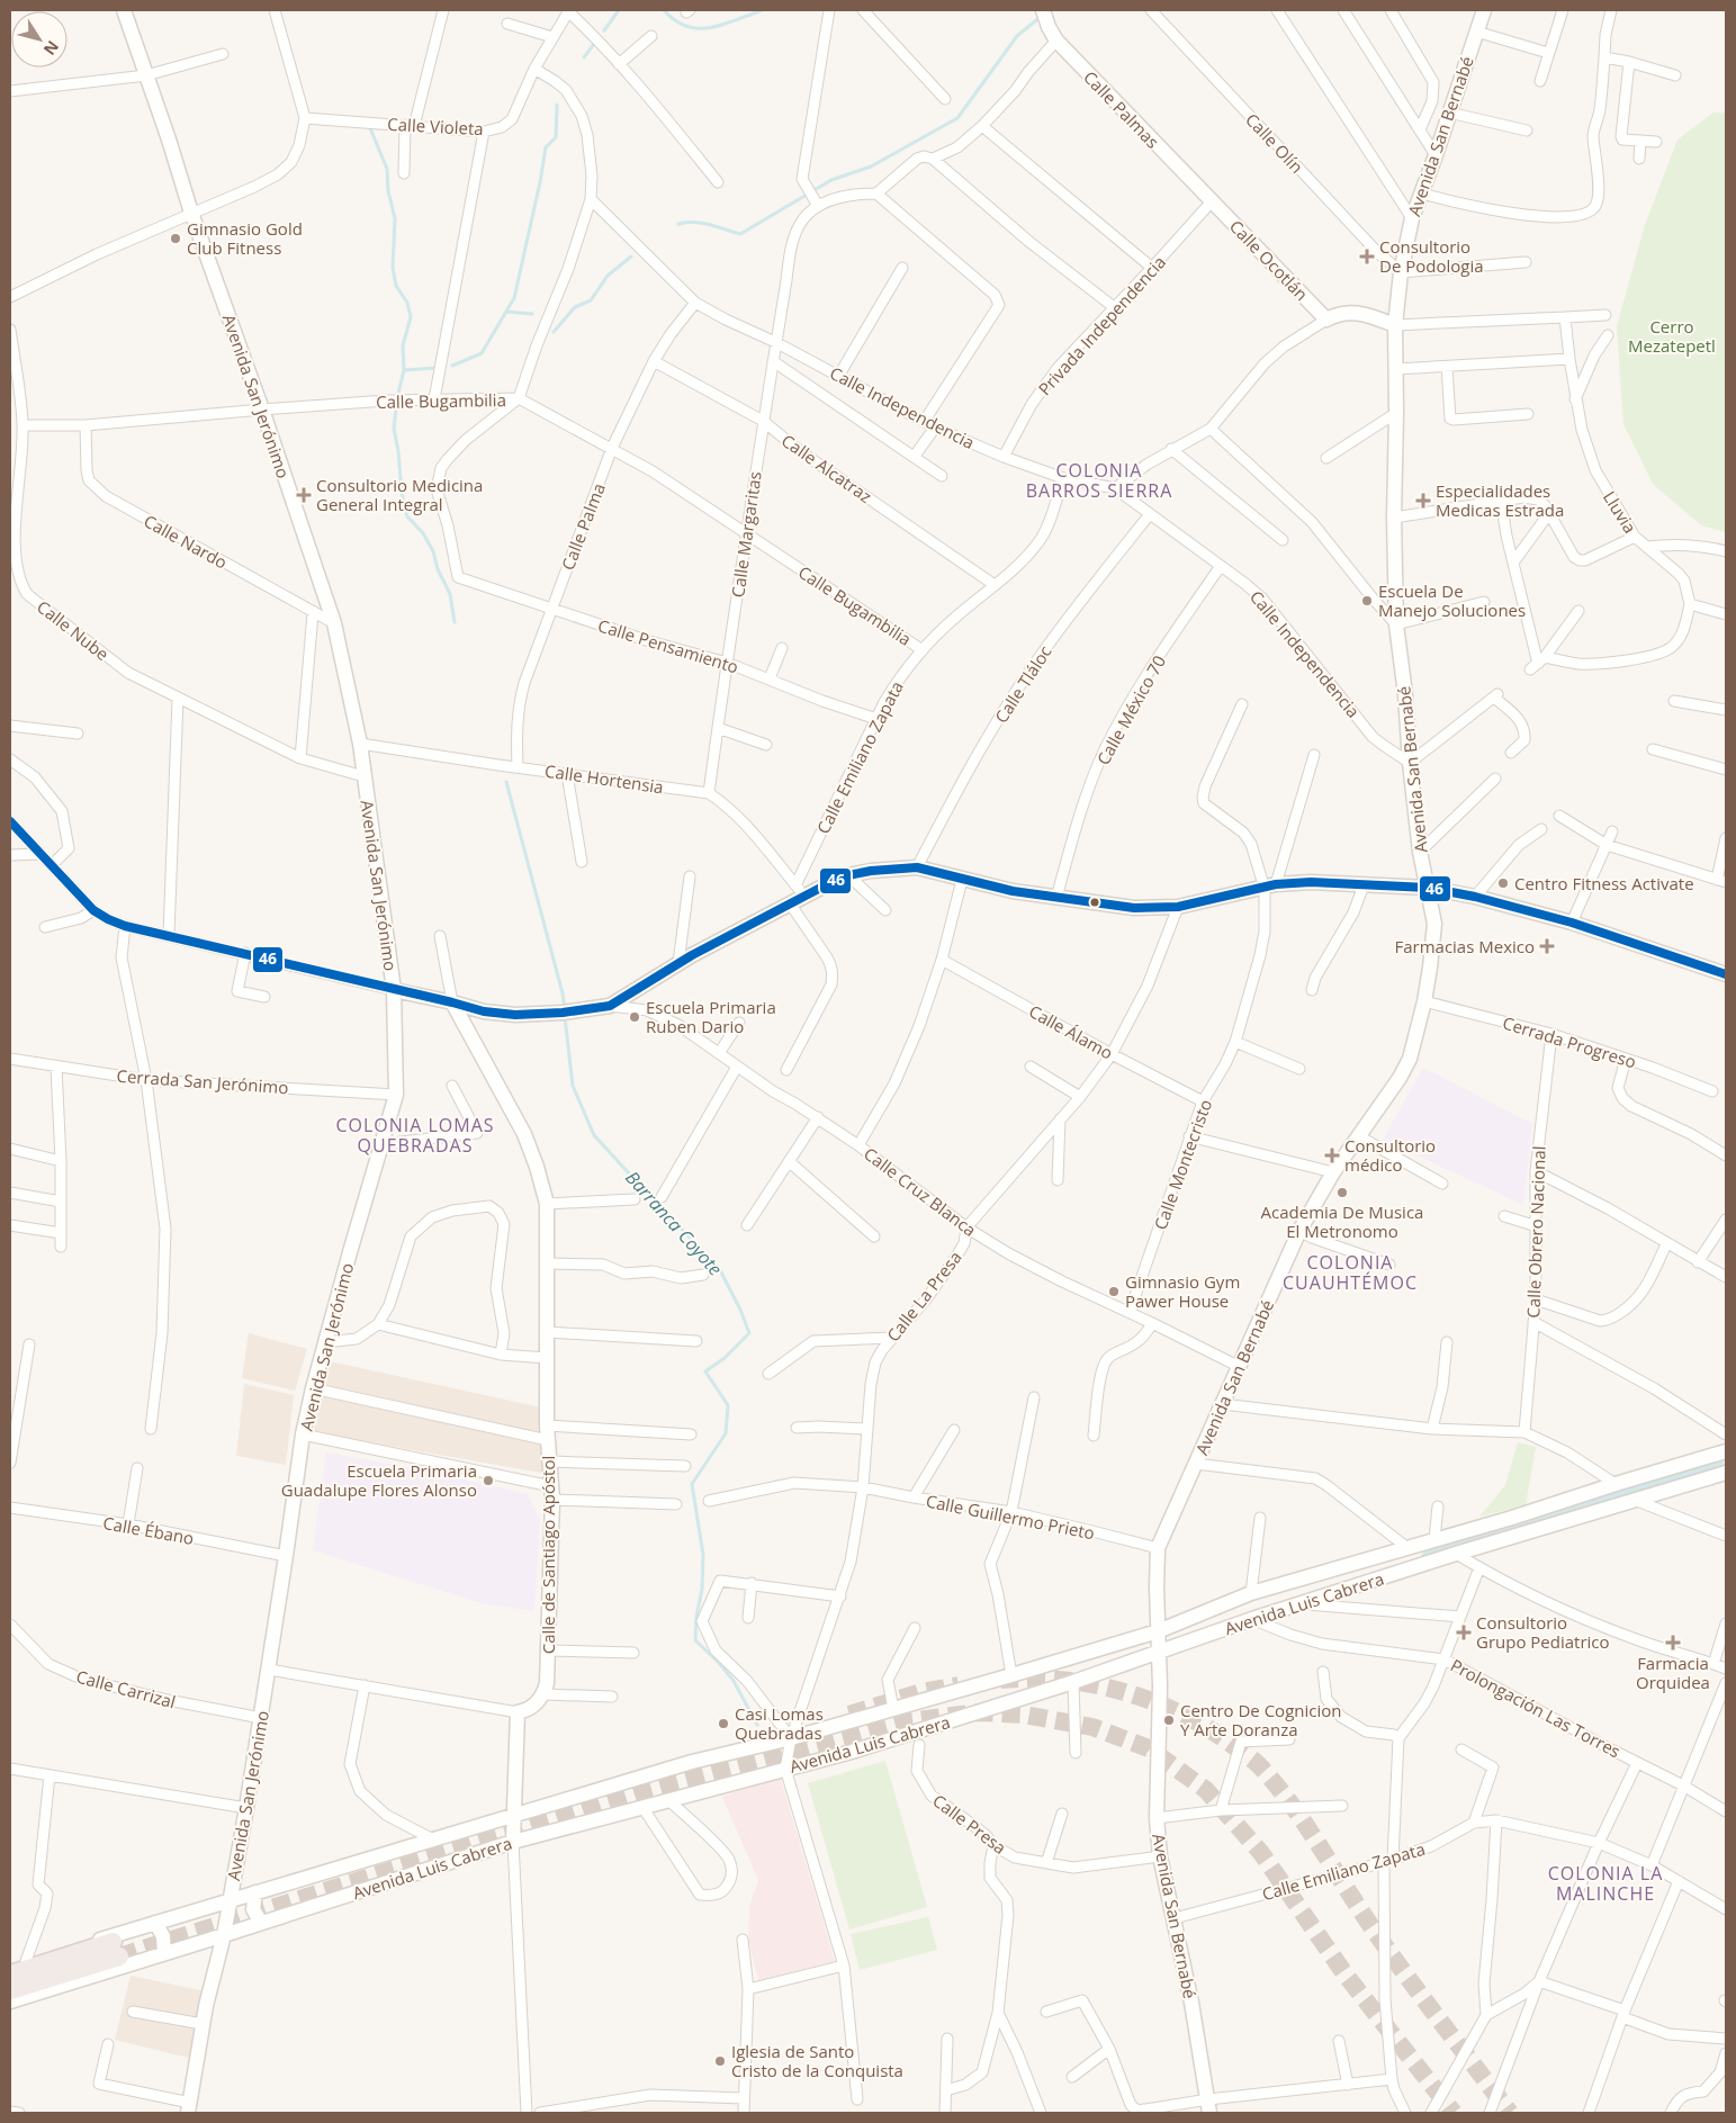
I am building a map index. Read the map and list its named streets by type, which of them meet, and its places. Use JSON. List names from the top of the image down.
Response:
{
  "streets": {
    "main road": [
      "Calle Palmas",
      "Avenida San Bernabé",
      "Calle Ocotlán",
      "Avenida San Jerónimo",
      "Calle de Santiago Apóstol",
      "Avenida Luis Cabrera"
    ],
    "street": [
      "Calle Violeta",
      "Calle Olín",
      "Privada Independencia",
      "Calle Bugambilia",
      "Calle Independencia",
      "Calle Alcatraz",
      "Lluvia",
      "Calle Palma",
      "Calle Margaritas",
      "Calle Nardo",
      "Calle Nube",
      "Calle Pensamiento",
      "Calle Tláloc",
      "Calle México 70",
      "Calle Emiliano Zapata",
      "Calle Hortensia",
      "Calle Álamo",
      "Cerrada Progreso",
      "Cerrada San Jerónimo",
      "Calle Montecristo",
      "Calle Cruz Blanca",
      "Calle Obrero Nacional",
      "Calle La Presa",
      "Calle Guillermo Prieto",
      "Calle Ébano",
      "Calle Carrizal",
      "Prolongación Las Torres",
      "Calle Presa"
    ]
  },
  "crossings": [
    ["Calle Palmas", "Calle Ocotlán"],
    ["Calle Palmas", "Privada Independencia"],
    ["Avenida San Bernabé", "Calle Olín"],
    ["Avenida San Bernabé", "Calle Independencia"],
    ["Avenida San Bernabé", "Calle Emiliano Zapata"],
    ["Avenida San Bernabé", "Cerrada Progreso"],
    ["Avenida San Bernabé", "Calle Cruz Blanca"],
    ["Avenida San Bernabé", "Calle Guillermo Prieto"],
    ["Avenida San Bernabé", "Avenida Luis Cabrera"],
    ["Avenida San Bernabé", "Calle Presa"],
    ["Calle Ocotlán", "Privada Independencia"],
    ["Privada Independencia", "Calle Independencia"],
    ["Avenida San Jerónimo", "Calle Bugambilia"],
    ["Avenida San Jerónimo", "Calle Nardo"],
    ["Avenida San Jerónimo", "Calle Nube"],
    ["Avenida San Jerónimo", "Calle Hortensia"],
    ["Avenida San Jerónimo", "Cerrada San Jerónimo"],
    ["Avenida San Jerónimo", "Calle Ébano"],
    ["Avenida San Jerónimo", "Avenida Luis Cabrera"],
    ["Avenida San Jerónimo", "Calle Carrizal"],
    ["Calle Bugambilia", "Calle Palma"],
    ["Calle Bugambilia", "Calle Margaritas"],
    ["Calle Bugambilia", "Calle Nardo"],
    ["Calle Bugambilia", "Calle Nube"],
    ["Calle Bugambilia", "Calle Pensamiento"],
    ["Calle Bugambilia", "Calle Emiliano Zapata"],
    ["Calle Independencia", "Calle Margaritas"],
    ["Calle Independencia", "Calle Tláloc"],
    ["Calle Independencia", "Calle México 70"],
    ["Calle Independencia", "Calle Emiliano Zapata"],
    ["Calle Alcatraz", "Calle Palma"],
    ["Calle Alcatraz", "Calle Margaritas"],
    ["Calle Alcatraz", "Calle Emiliano Zapata"],
    ["Calle Palma", "Calle Pensamiento"],
    ["Calle Palma", "Calle Hortensia"],
    ["Calle Margaritas", "Calle Pensamiento"],
    ["Calle Margaritas", "Calle Hortensia"],
    ["Calle Pensamiento", "Calle Emiliano Zapata"],
    ["Calle Álamo", "Calle Montecristo"],
    ["Calle Álamo", "Calle La Presa"],
    ["Cerrada Progreso", "Calle Obrero Nacional"],
    ["Calle Montecristo", "Calle Cruz Blanca"],
    ["Calle Cruz Blanca", "Calle La Presa"],
    ["Calle La Presa", "Calle Guillermo Prieto"],
    ["Calle La Presa", "Avenida Luis Cabrera"],
    ["Avenida Luis Cabrera", "Prolongación Las Torres"]
  ],
  "districts": [
    "COLONIA BARROS SIERRA",
    "COLONIA LOMAS QUEBRADAS",
    "COLONIA CUAUHTÉMOC",
    "COLONIA LA MALINCHE"
  ],
  "water": ["Barranca Coyote"],
  "parks": ["Cerro Mezatepetl"],
  "places": {
    "other": [
      "Gimnasio Gold Club Fitness",
      "Escuela De Manejo Soluciones",
      "Centro Fitness Activate",
      "Escuela Primaria Ruben Dario",
      "Academia De Musica El Metronomo",
      "Gimnasio Gym Pawer House",
      "Escuela Primaria Guadalupe Flores Alonso",
      "Centro De Cognicion Y Arte Doranza",
      "Casi Lomas Quebradas",
      "Iglesia de Santo Cristo de la Conquista"
    ],
    "health": [
      "Consultorio De Podologia",
      "Consultorio Medicina General Integral",
      "Especialidades Medicas Estrada",
      "Farmacias Mexico",
      "Consultorio médico",
      "Consultorio Grupo Pediatrico",
      "Farmacia Orquidea"
    ]
  },
  "lines": ["transit line 46"],
  "north": "bottom right"
}
